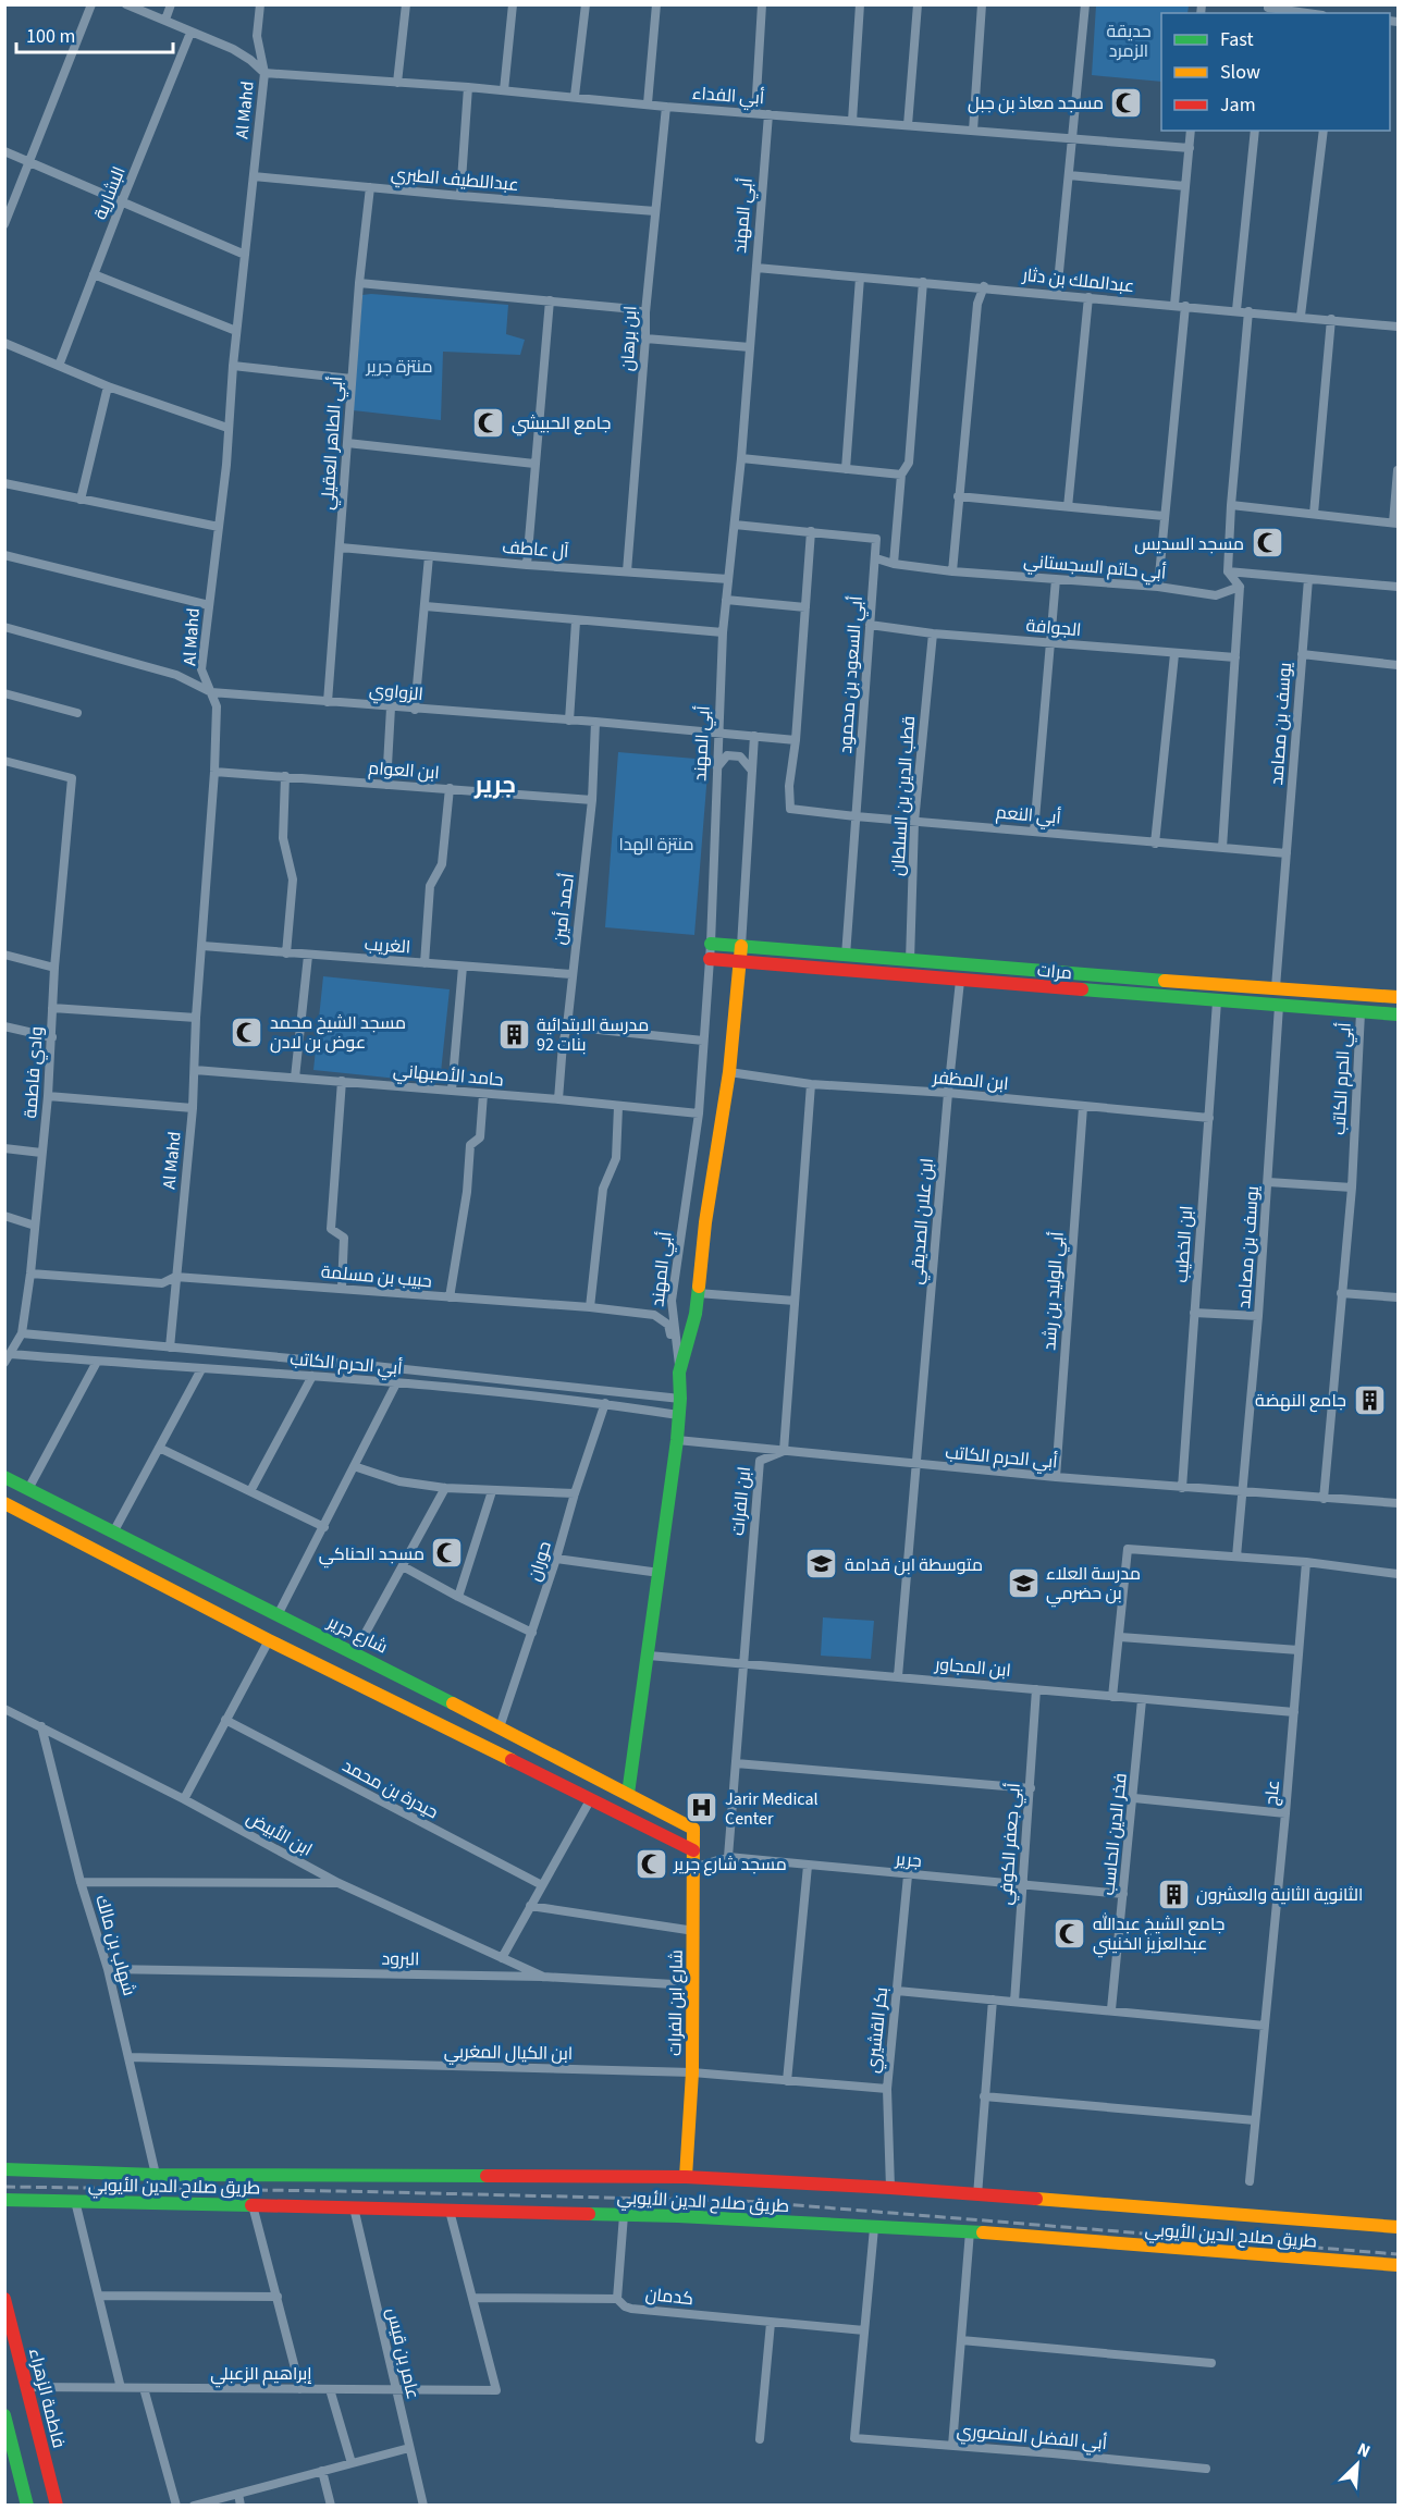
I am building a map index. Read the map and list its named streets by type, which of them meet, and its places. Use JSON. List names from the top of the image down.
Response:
{
  "streets": {
    "main road": [
      "أبي المهند",
      "مرات",
      "شارع جرير",
      "شارع ابن الفرات",
      "طريق صلاح الدين الأيوبي",
      "فاطمة الزهراء"
    ],
    "street": [
      "أبي الفداء",
      "Al Mahd",
      "عبداللطيف الطبري",
      "البشارية",
      "عبدالملك بن دثار",
      "ابن برهان",
      "أبي الطاهر العقيلي",
      "آل عاطف",
      "أبي حاتم السجستاني",
      "الجوافة",
      "أبي السعود بن محمود",
      "الزواوي",
      "يوسف بن مصامد",
      "ابن العوام",
      "قطب الدين بن السلطان",
      "أبي النعم",
      "أحمد أمين",
      "الغريب",
      "وادي فاطمة",
      "حامد الأصبهاني",
      "أبي الحرم الكاتب",
      "ابن المظفر",
      "ابن علان الصديقي",
      "ابن الخطيب",
      "حبيب بن مسلمة",
      "أبي الوليد بن رشد",
      "ابن الفرات",
      "حوران",
      "ابن المجاور",
      "حيدرة بن محمد",
      "عاج",
      "ابن الأبيض",
      "فخر الدين الحاسب",
      "أبي جعفر الكوفي",
      "جرير",
      "شهاب بن مالك",
      "البرود",
      "بكر القشيري",
      "ابن الكيال المغربي",
      "كدمان",
      "عامر بن قيس",
      "إبراهيم الزعبلي",
      "أبي الفضل المنصوري"
    ]
  },
  "crossings": [
    ["أبي الفداء", "Al Mahd"],
    ["أبي الفداء", "أبي المهند"],
    ["أبي الفداء", "ابن برهان"],
    ["Al Mahd", "عبداللطيف الطبري"],
    ["Al Mahd", "الزواوي"],
    ["Al Mahd", "ابن العوام"],
    ["Al Mahd", "الغريب"],
    ["Al Mahd", "حامد الأصبهاني"],
    ["Al Mahd", "أبي الحرم الكاتب"],
    ["Al Mahd", "حبيب بن مسلمة"],
    ["عبداللطيف الطبري", "ابن برهان"],
    ["عبداللطيف الطبري", "أبي الطاهر العقيلي"],
    ["أبي المهند", "عبدالملك بن دثار"],
    ["أبي المهند", "آل عاطف"],
    ["أبي المهند", "الزواوي"],
    ["أبي المهند", "مرات"],
    ["أبي المهند", "حامد الأصبهاني"],
    ["أبي المهند", "أبي الحرم الكاتب"],
    ["أبي المهند", "ابن المظفر"],
    ["أبي المهند", "حبيب بن مسلمة"],
    ["أبي المهند", "شارع جرير"],
    ["أبي المهند", "ابن المجاور"],
    ["ابن برهان", "آل عاطف"],
    ["أبي الطاهر العقيلي", "آل عاطف"],
    ["أبي الطاهر العقيلي", "الزواوي"],
    ["أبي حاتم السجستاني", "أبي السعود بن محمود"],
    ["الجوافة", "أبي السعود بن محمود"],
    ["الجوافة", "قطب الدين بن السلطان"],
    ["أبي السعود بن محمود", "أبي النعم"],
    ["أبي السعود بن محمود", "مرات"],
    ["الزواوي", "أبي النعم"],
    ["الزواوي", "أحمد أمين"],
    ["يوسف بن مصامد", "أبي النعم"],
    ["يوسف بن مصامد", "مرات"],
    ["يوسف بن مصامد", "أبي الحرم الكاتب"],
    ["ابن العوام", "أحمد أمين"],
    ["قطب الدين بن السلطان", "أبي النعم"],
    ["قطب الدين بن السلطان", "مرات"],
    ["أحمد أمين", "الغريب"],
    ["أحمد أمين", "حامد الأصبهاني"],
    ["مرات", "أبي الحرم الكاتب"],
    ["مرات", "ابن علان الصديقي"],
    ["مرات", "ابن الخطيب"],
    ["وادي فاطمة", "أبي الحرم الكاتب"],
    ["وادي فاطمة", "حبيب بن مسلمة"],
    ["أبي الحرم الكاتب", "ابن علان الصديقي"],
    ["أبي الحرم الكاتب", "ابن الخطيب"],
    ["أبي الحرم الكاتب", "أبي الوليد بن رشد"],
    ["أبي الحرم الكاتب", "ابن الفرات"],
    ["أبي الحرم الكاتب", "حوران"],
    ["ابن المظفر", "ابن علان الصديقي"],
    ["ابن المظفر", "ابن الخطيب"],
    ["ابن المظفر", "أبي الوليد بن رشد"],
    ["ابن علان الصديقي", "ابن المجاور"],
    ["ابن الفرات", "ابن المجاور"],
    ["ابن الفرات", "جرير"],
    ["حوران", "شارع جرير"],
    ["شارع جرير", "شارع ابن الفرات"],
    ["ابن المجاور", "عاج"],
    ["ابن المجاور", "فخر الدين الحاسب"],
    ["ابن المجاور", "أبي جعفر الكوفي"],
    ["ابن الأبيض", "شهاب بن مالك"],
    ["ابن الأبيض", "البرود"],
    ["فخر الدين الحاسب", "جرير"],
    ["أبي جعفر الكوفي", "جرير"],
    ["جرير", "شارع ابن الفرات"],
    ["جرير", "بكر القشيري"],
    ["شهاب بن مالك", "البرود"],
    ["شهاب بن مالك", "ابن الكيال المغربي"],
    ["شهاب بن مالك", "طريق صلاح الدين الأيوبي"],
    ["البرود", "شارع ابن الفرات"],
    ["شارع ابن الفرات", "ابن الكيال المغربي"],
    ["شارع ابن الفرات", "طريق صلاح الدين الأيوبي"],
    ["بكر القشيري", "ابن الكيال المغربي"],
    ["بكر القشيري", "طريق صلاح الدين الأيوبي"],
    ["طريق صلاح الدين الأيوبي", "عامر بن قيس"],
    ["كدمان", "إبراهيم الزعبلي"],
    ["كدمان", "أبي الفضل المنصوري"],
    ["عامر بن قيس", "إبراهيم الزعبلي"],
    ["إبراهيم الزعبلي", "فاطمة الزهراء"]
  ],
  "districts": ["جرير"],
  "parks": ["حديقة الزمرد", "منتزة جرير", "منتزة الهدا"],
  "places": {
    "mosque": [
      "مسجد معاذ بن جبل",
      "جامع الحبيشي",
      "مسجد السديس",
      "مسجد الشيخ محمد عوض بن لادن",
      "مسجد الحناكي",
      "مسجد شارع جرير",
      "جامع الشيخ عبدالله عبدالعزيز الخنيني"
    ],
    "building": ["مدرسة الابتدائية 92 بنات", "جامع النهضة", "الثانوية الثانية والعشرون"],
    "school or university": ["متوسطة ابن قدامة", "مدرسة العلاء بن حضرمي"],
    "hospital": ["Jarir Medical Center"]
  },
  "legend": ["Fast", "Slow", "Jam"],
  "scale_bar": "100 m",
  "north": "top right"
}
